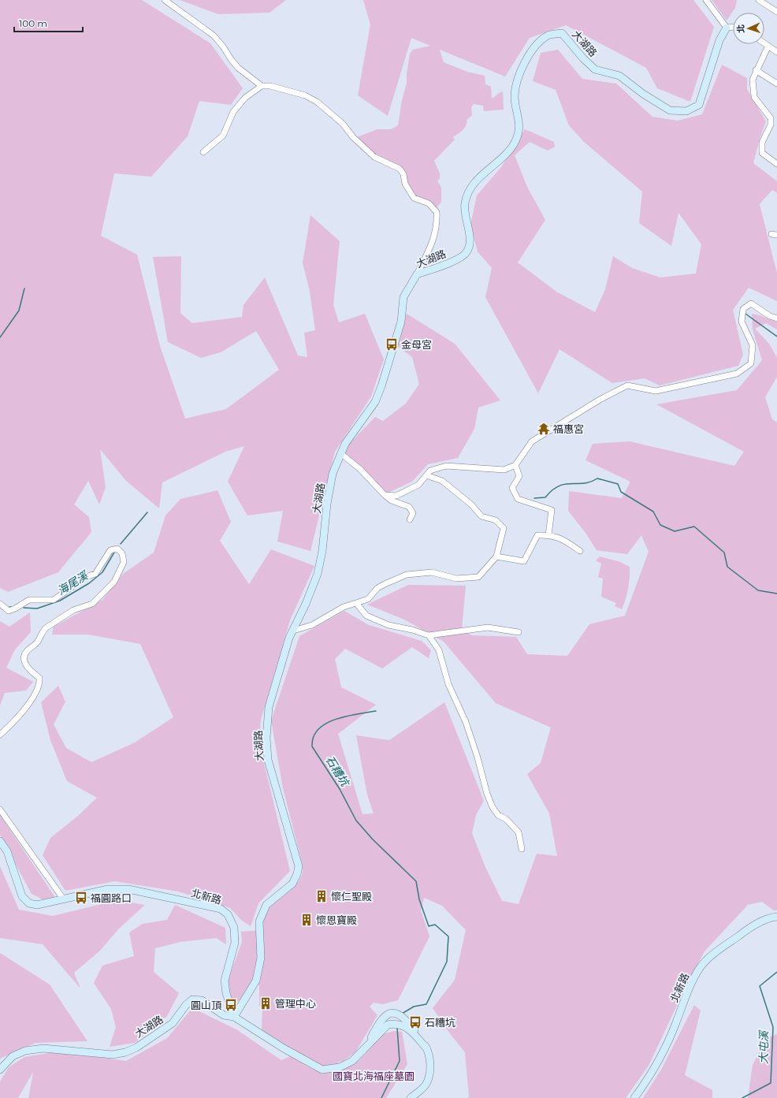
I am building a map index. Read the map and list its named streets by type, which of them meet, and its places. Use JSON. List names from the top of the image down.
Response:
{
  "streets": {
    "street": ["大湖路", "北新路"]
  },
  "crossings": [
    ["大湖路", "北新路"]
  ],
  "water": ["海尾溪", "石糟坑", "大屯溪"],
  "parks": ["國寶北海福座墓園"],
  "places": {
    "bus stop": [
      "金母宮",
      "福圓路口",
      "圓山頂",
      "石糟坑"
    ],
    "temple": ["福惠宮"],
    "building": ["懷仁聖殿", "懷恩寶殿", "管理中心"]
  },
  "scale_bar": "100 m",
  "north": "left"
}
